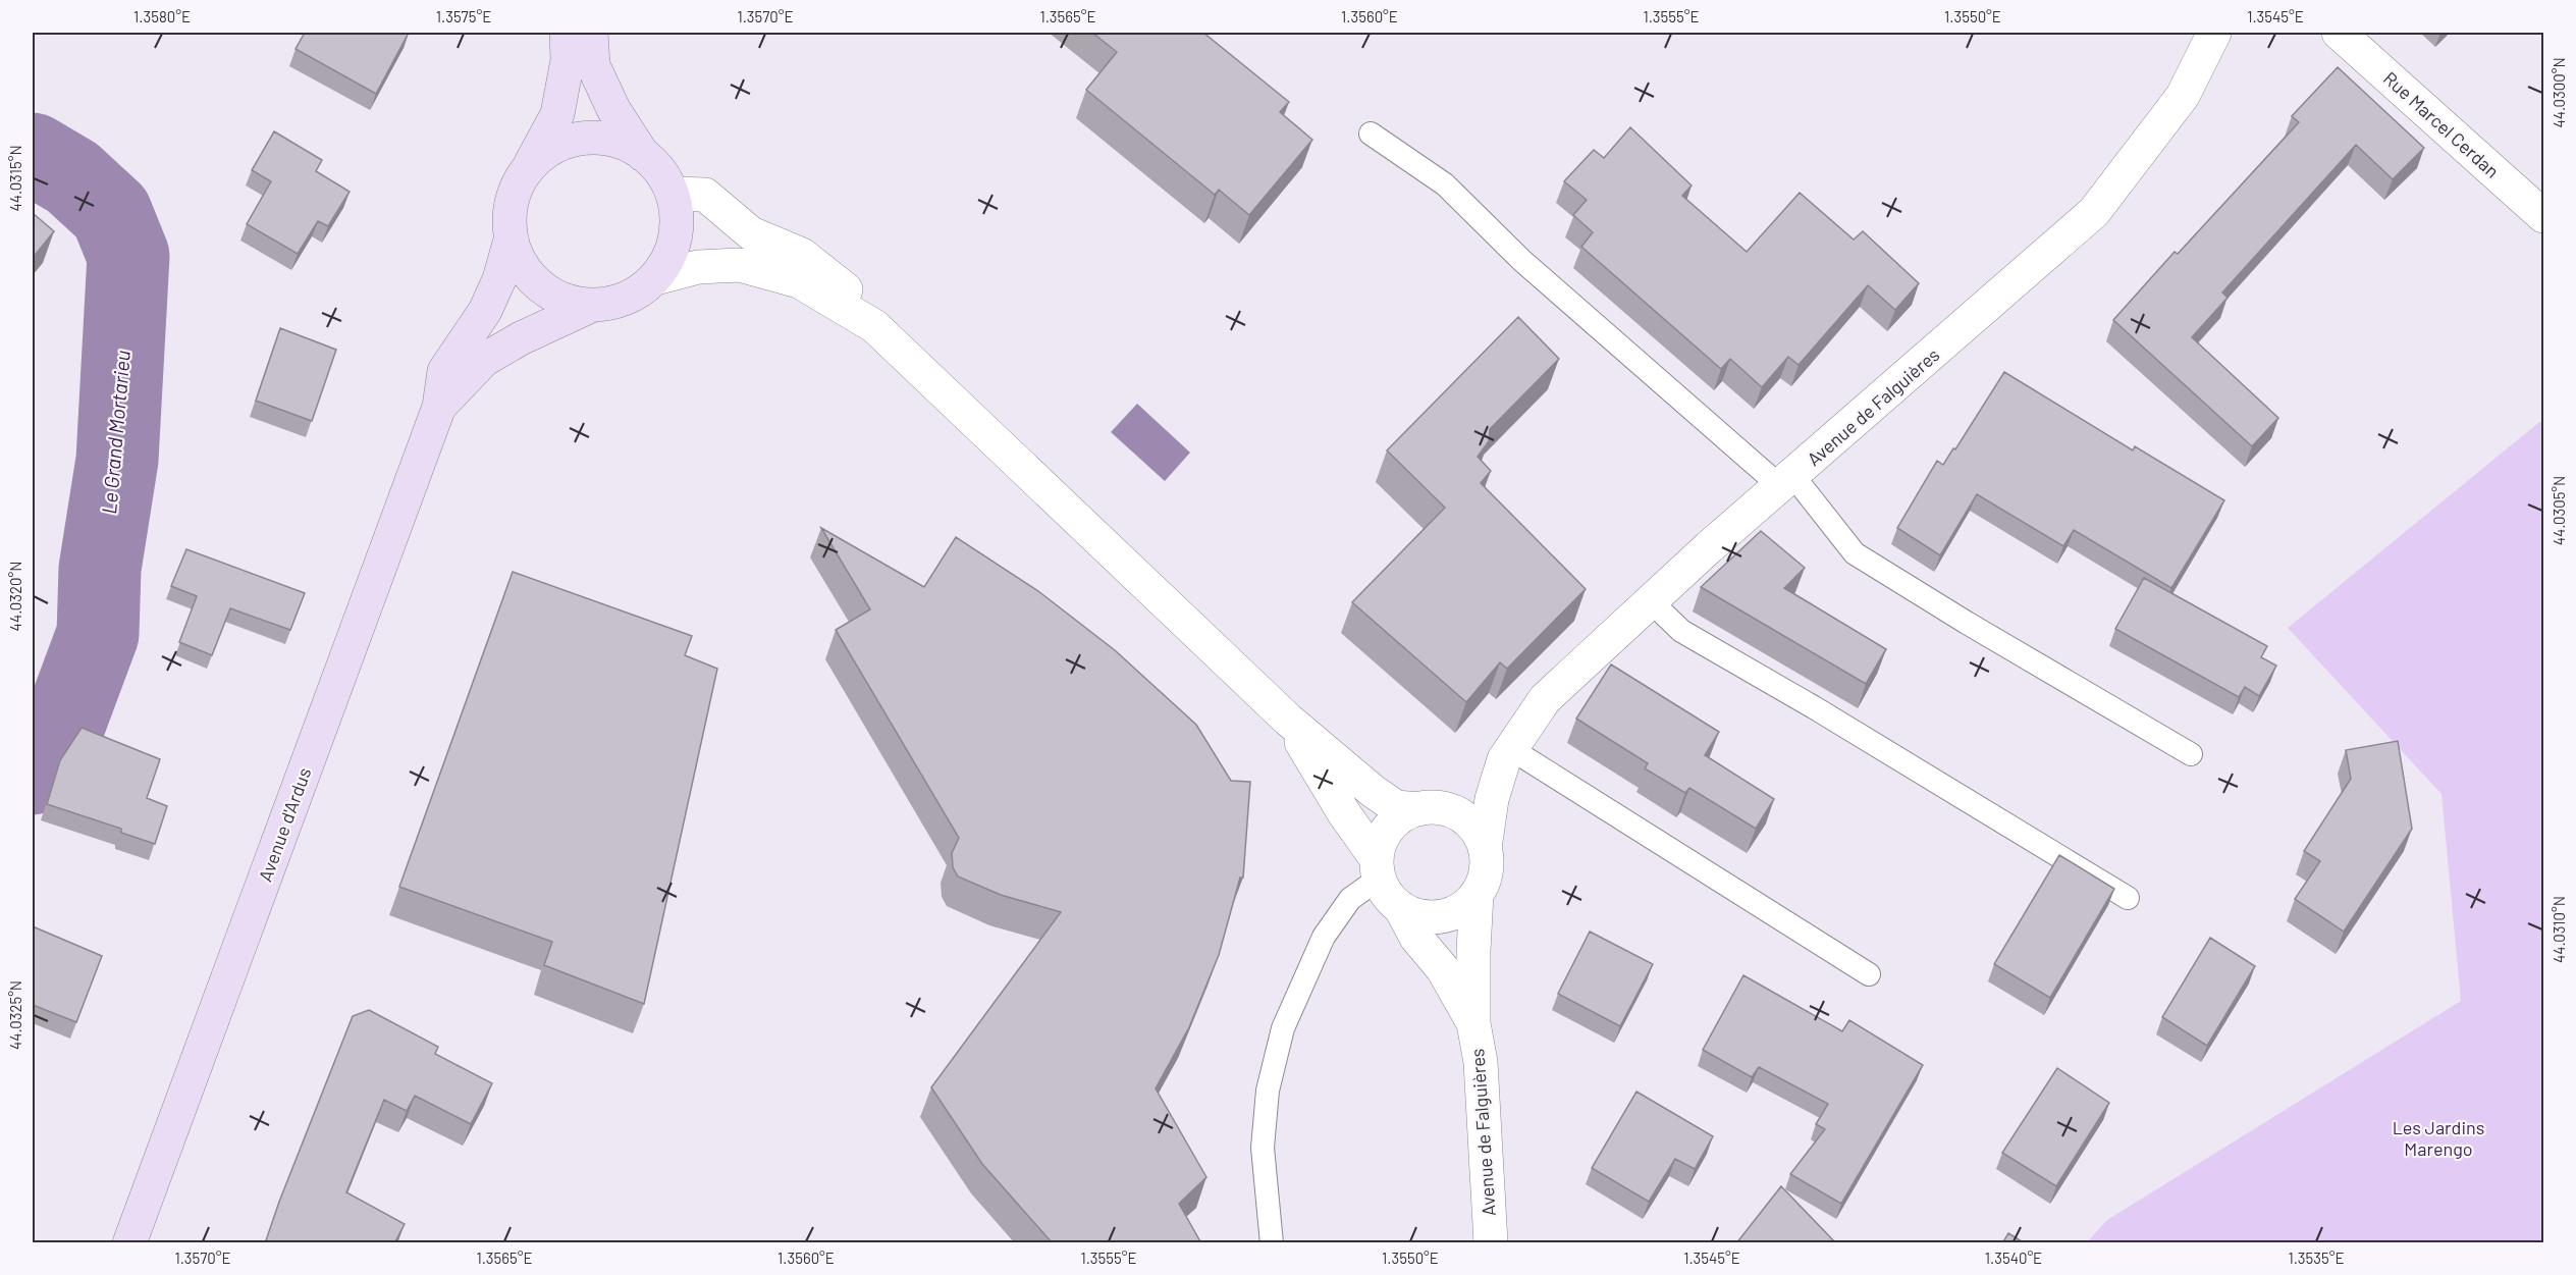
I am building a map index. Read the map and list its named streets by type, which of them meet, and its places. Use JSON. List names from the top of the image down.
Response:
{
  "streets": {
    "main road": ["Avenue d'Ardus"],
    "street": ["Rue Marcel Cerdan", "Avenue de Falguières"]
  },
  "water": ["Le Grand Mortarieu"],
  "parks": ["Les Jardins Marengo"],
  "coordinates": [
    "1.3580°E",
    "1.3575°E",
    "1.3570°E",
    "1.3565°E",
    "1.3560°E",
    "1.3555°E",
    "1.3550°E",
    "1.3545°E",
    "44.0300°N",
    "44.0315°N",
    "44.0305°N",
    "44.0320°N",
    "44.0310°N",
    "44.0325°N",
    "1.3540°E",
    "1.3535°E"
  ]
}
